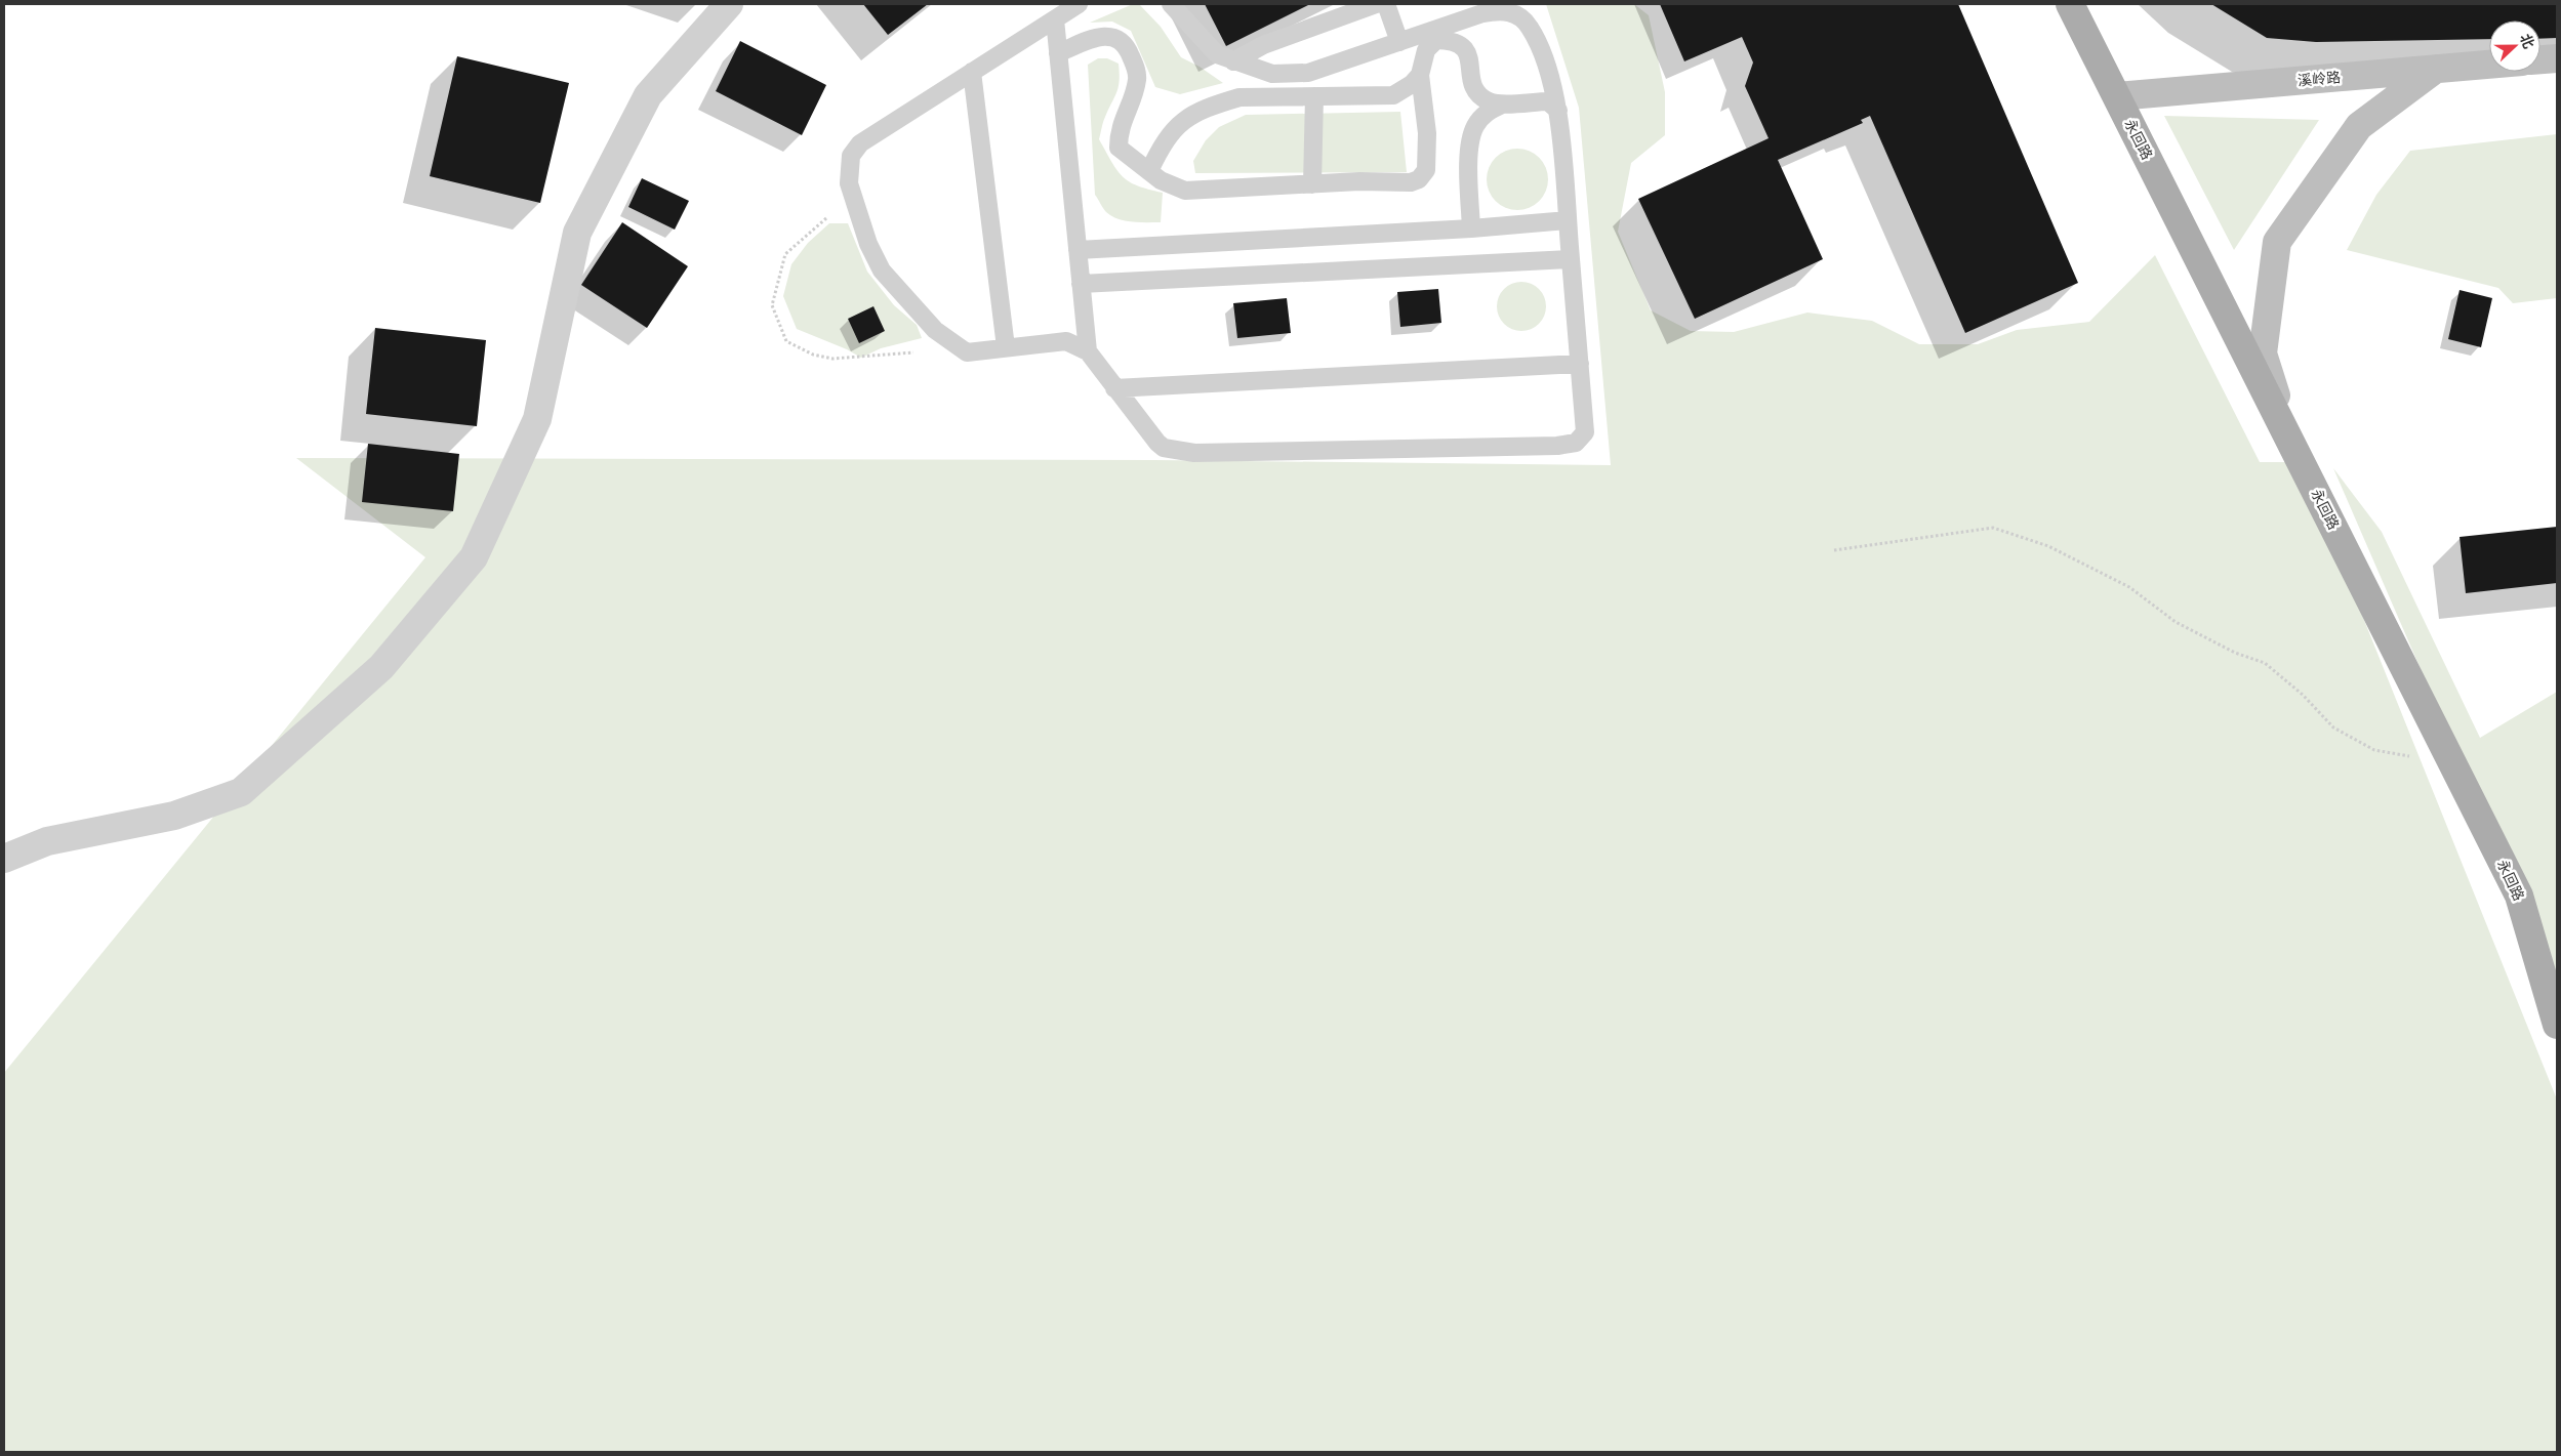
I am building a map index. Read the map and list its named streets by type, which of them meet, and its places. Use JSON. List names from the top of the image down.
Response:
{
  "streets": {
    "main road": ["永回路"],
    "street": ["溪岭路"]
  },
  "crossings": [
    ["溪岭路", "永回路"]
  ],
  "north": "right"
}
